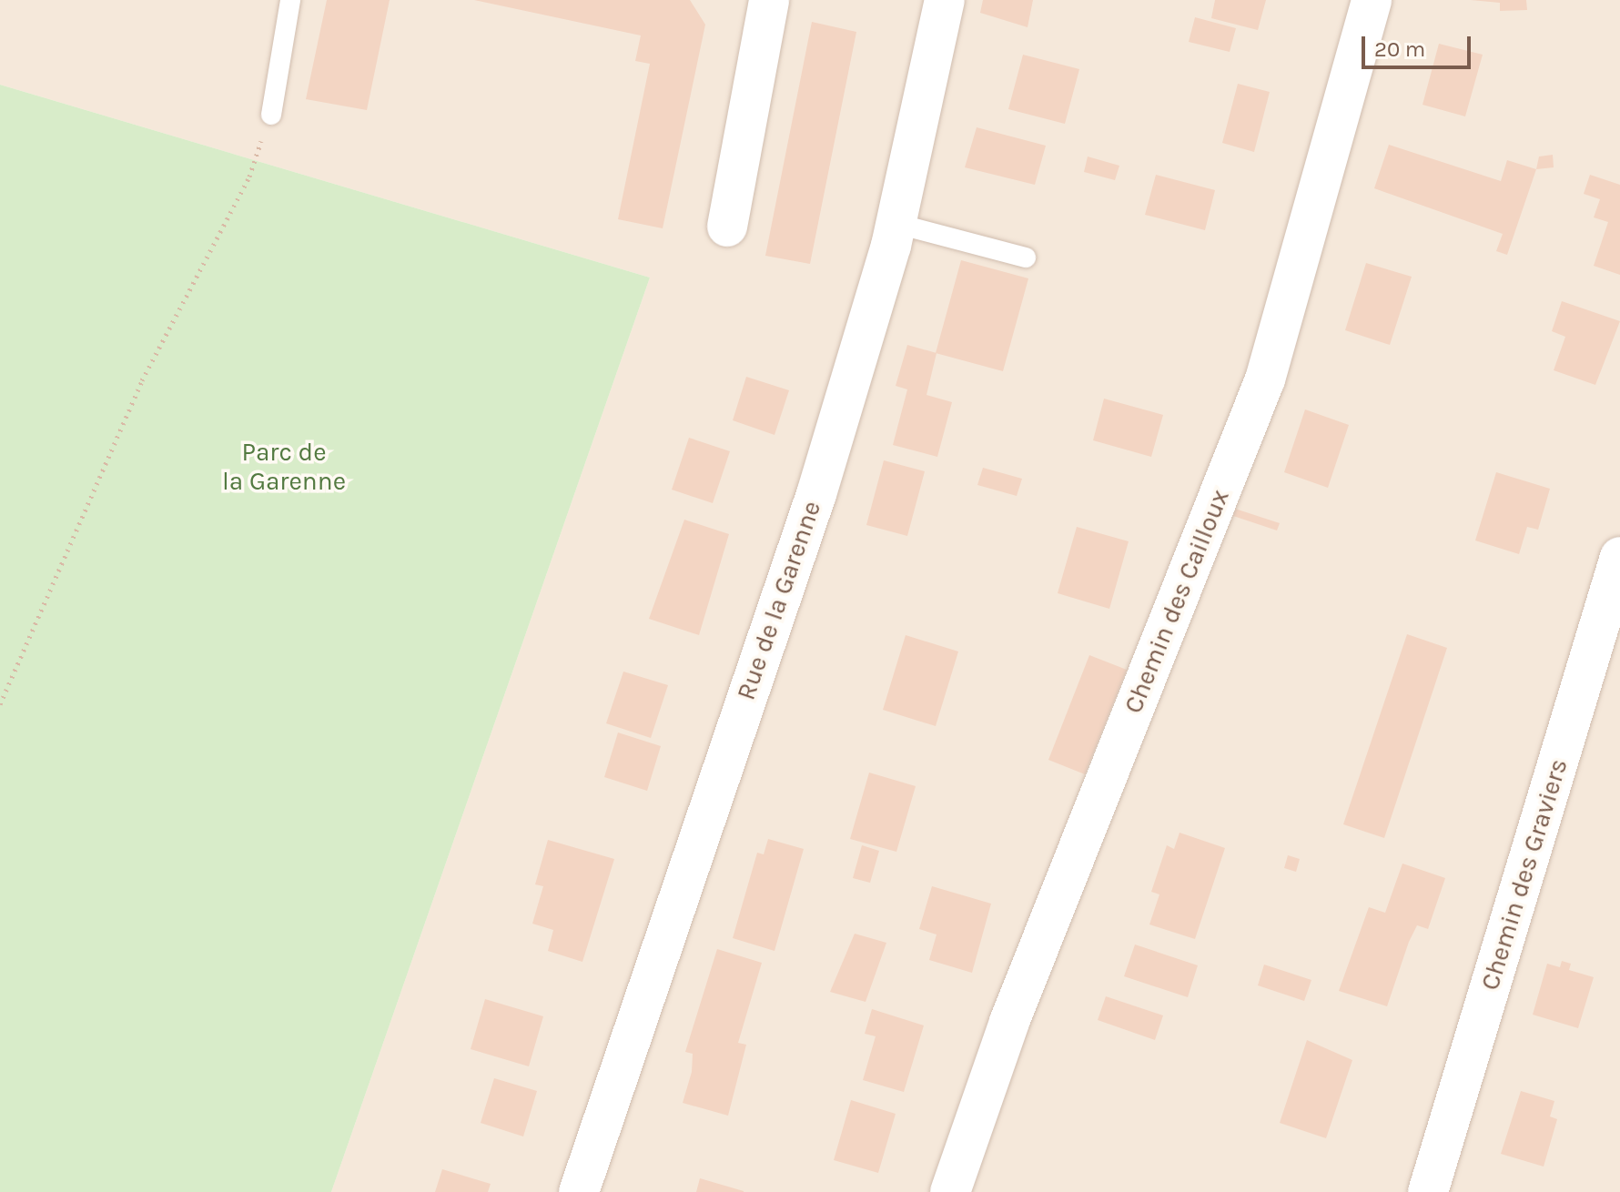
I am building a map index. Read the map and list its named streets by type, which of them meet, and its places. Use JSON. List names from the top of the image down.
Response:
{
  "streets": {
    "street": ["Rue de la Garenne", "Chemin des Cailloux", "Chemin des Graviers"]
  },
  "parks": ["Parc de la Garenne"],
  "scale_bar": "20 m"
}
